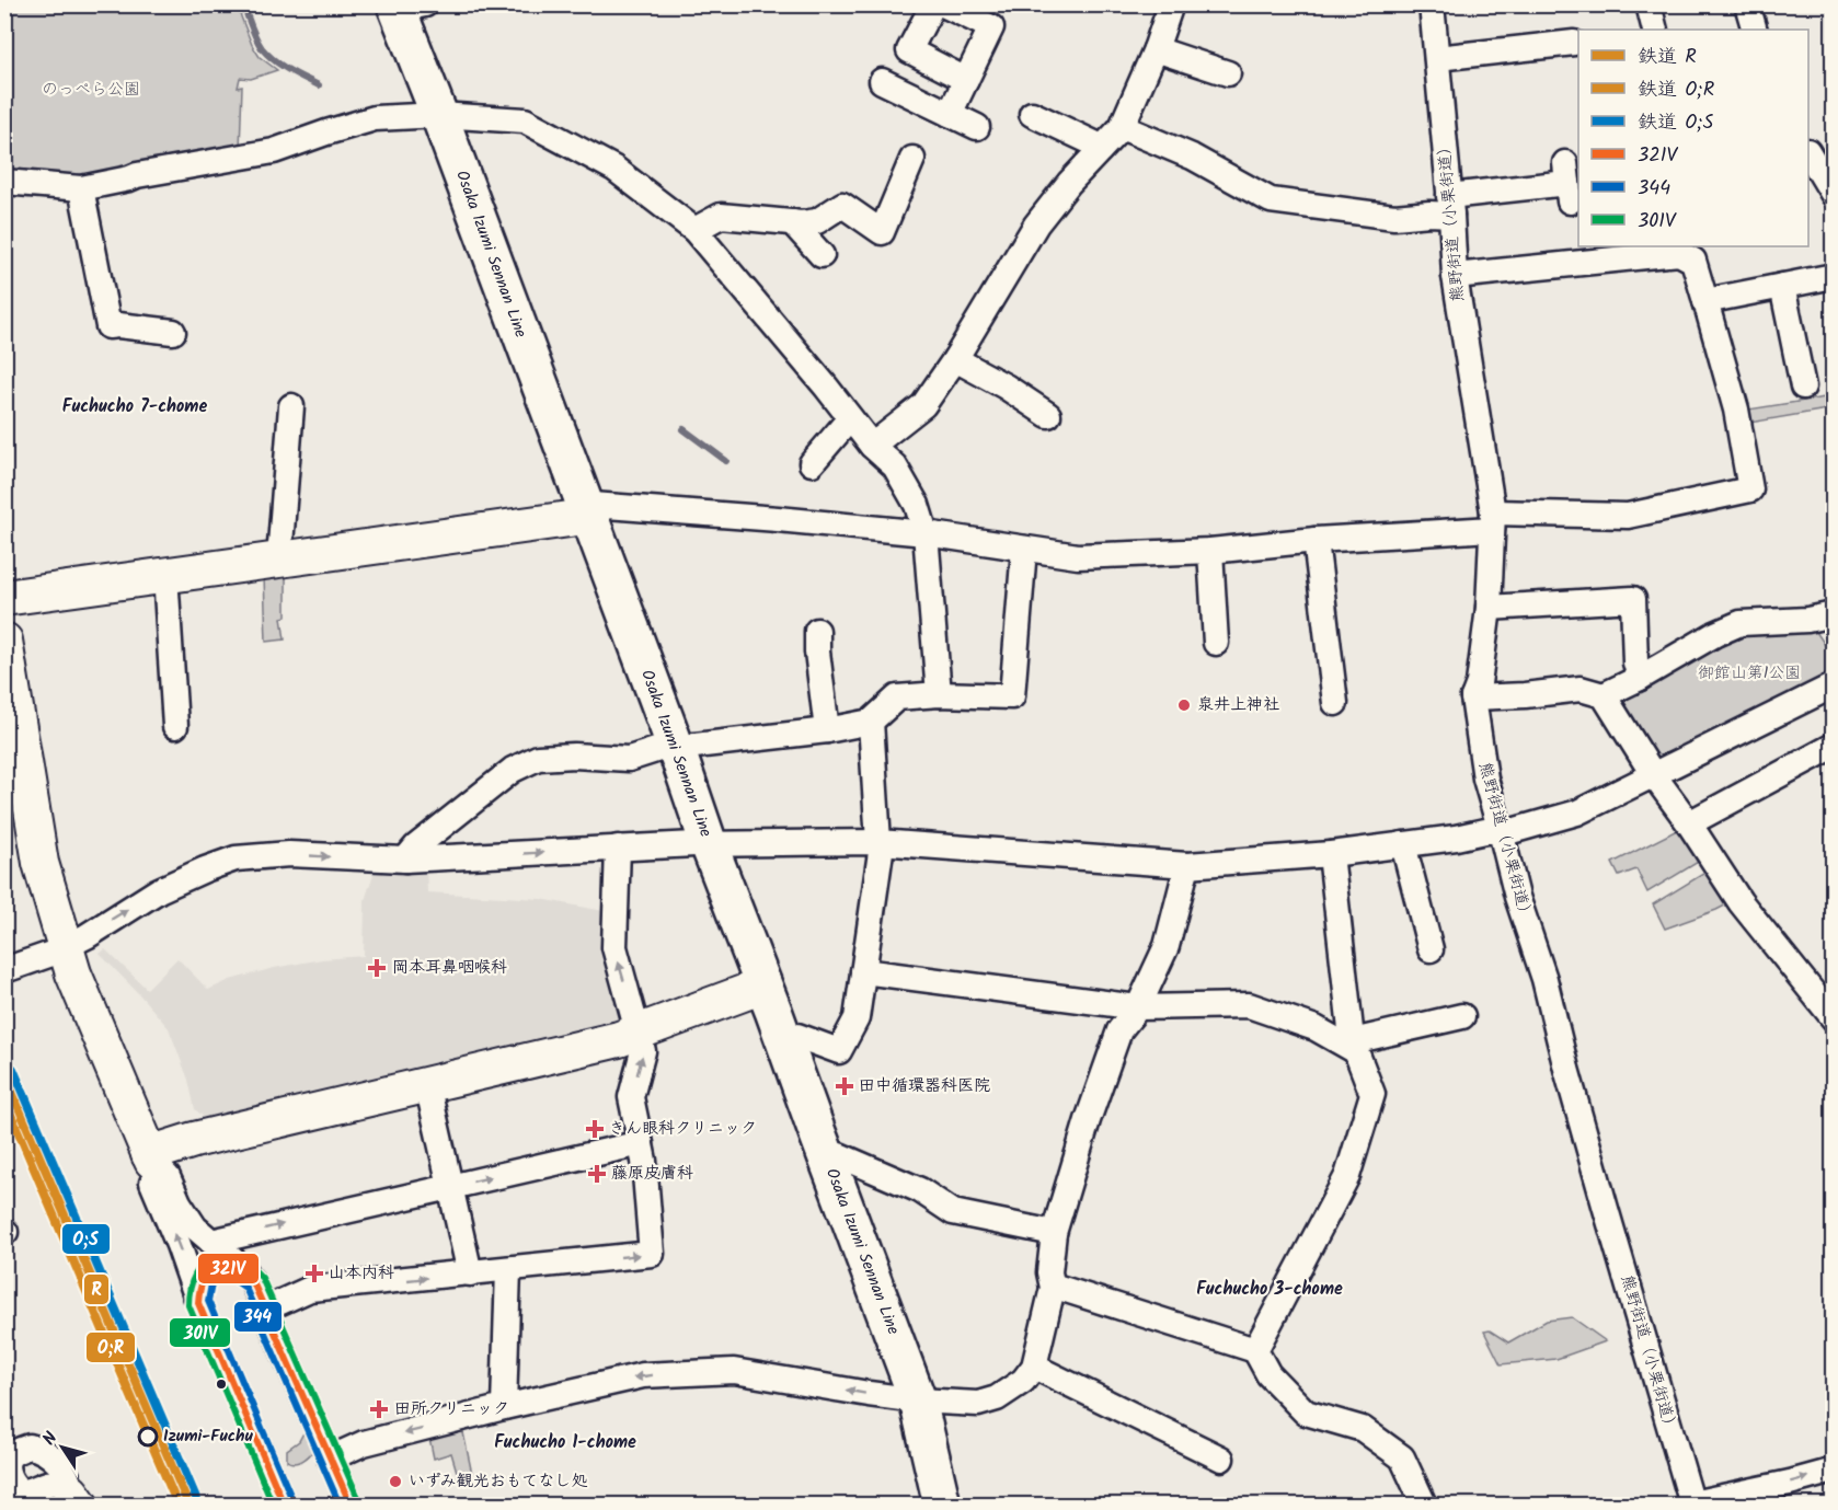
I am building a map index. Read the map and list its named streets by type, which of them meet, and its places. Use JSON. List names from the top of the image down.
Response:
{
  "streets": {
    "main road": ["Osaka Izumi Sennan Line"],
    "street": ["熊野街道（小栗街道）"]
  },
  "districts": ["Fuchucho 7-chome", "Fuchucho 3-chome", "Fuchucho 1-chome"],
  "parks": ["のっぺら公園", "御館山第1公園"],
  "places": {
    "other": ["泉井上神社", "Izumi-Fuchu", "いずみ観光おもてなし処"],
    "health": [
      "岡本耳鼻咽喉科",
      "田中循環器科医院",
      "きん眼科クリニック",
      "藤原皮膚科",
      "山本内科",
      "田所クリニック"
    ]
  },
  "lines": [
    "rail line O;S",
    "rail line R",
    "rail line O;R",
    "transit line 301V",
    "transit line 321V",
    "transit line 344"
  ],
  "legend": [
    "鉄道 R",
    "鉄道 O;R",
    "鉄道 O;S",
    "321V",
    "344",
    "301V"
  ],
  "north": "top left"
}
